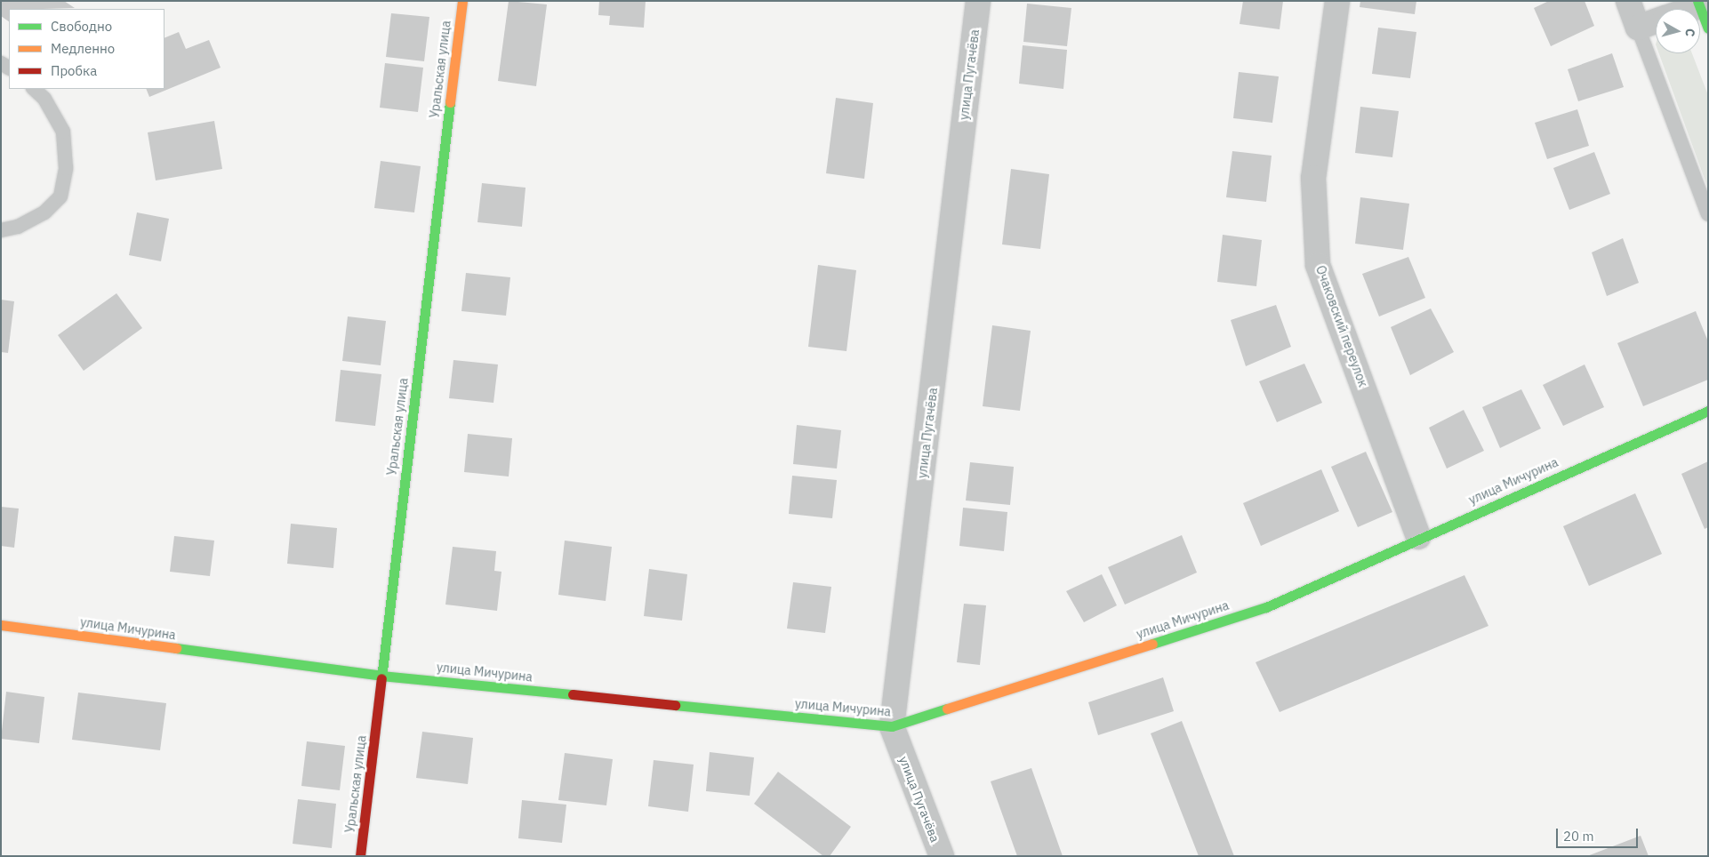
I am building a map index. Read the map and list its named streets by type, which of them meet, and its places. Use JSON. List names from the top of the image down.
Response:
{
  "streets": {
    "street": [
      "Уральская улица",
      "улица Пугачёва",
      "Очаковский переулок",
      "улица Мичурина"
    ]
  },
  "crossings": [
    ["Уральская улица", "улица Мичурина"],
    ["улица Пугачёва", "улица Мичурина"],
    ["Очаковский переулок", "улица Мичурина"]
  ],
  "legend": ["Свободно", "Медленно", "Пробка"],
  "scale_bar": "20 m",
  "north": "right"
}
